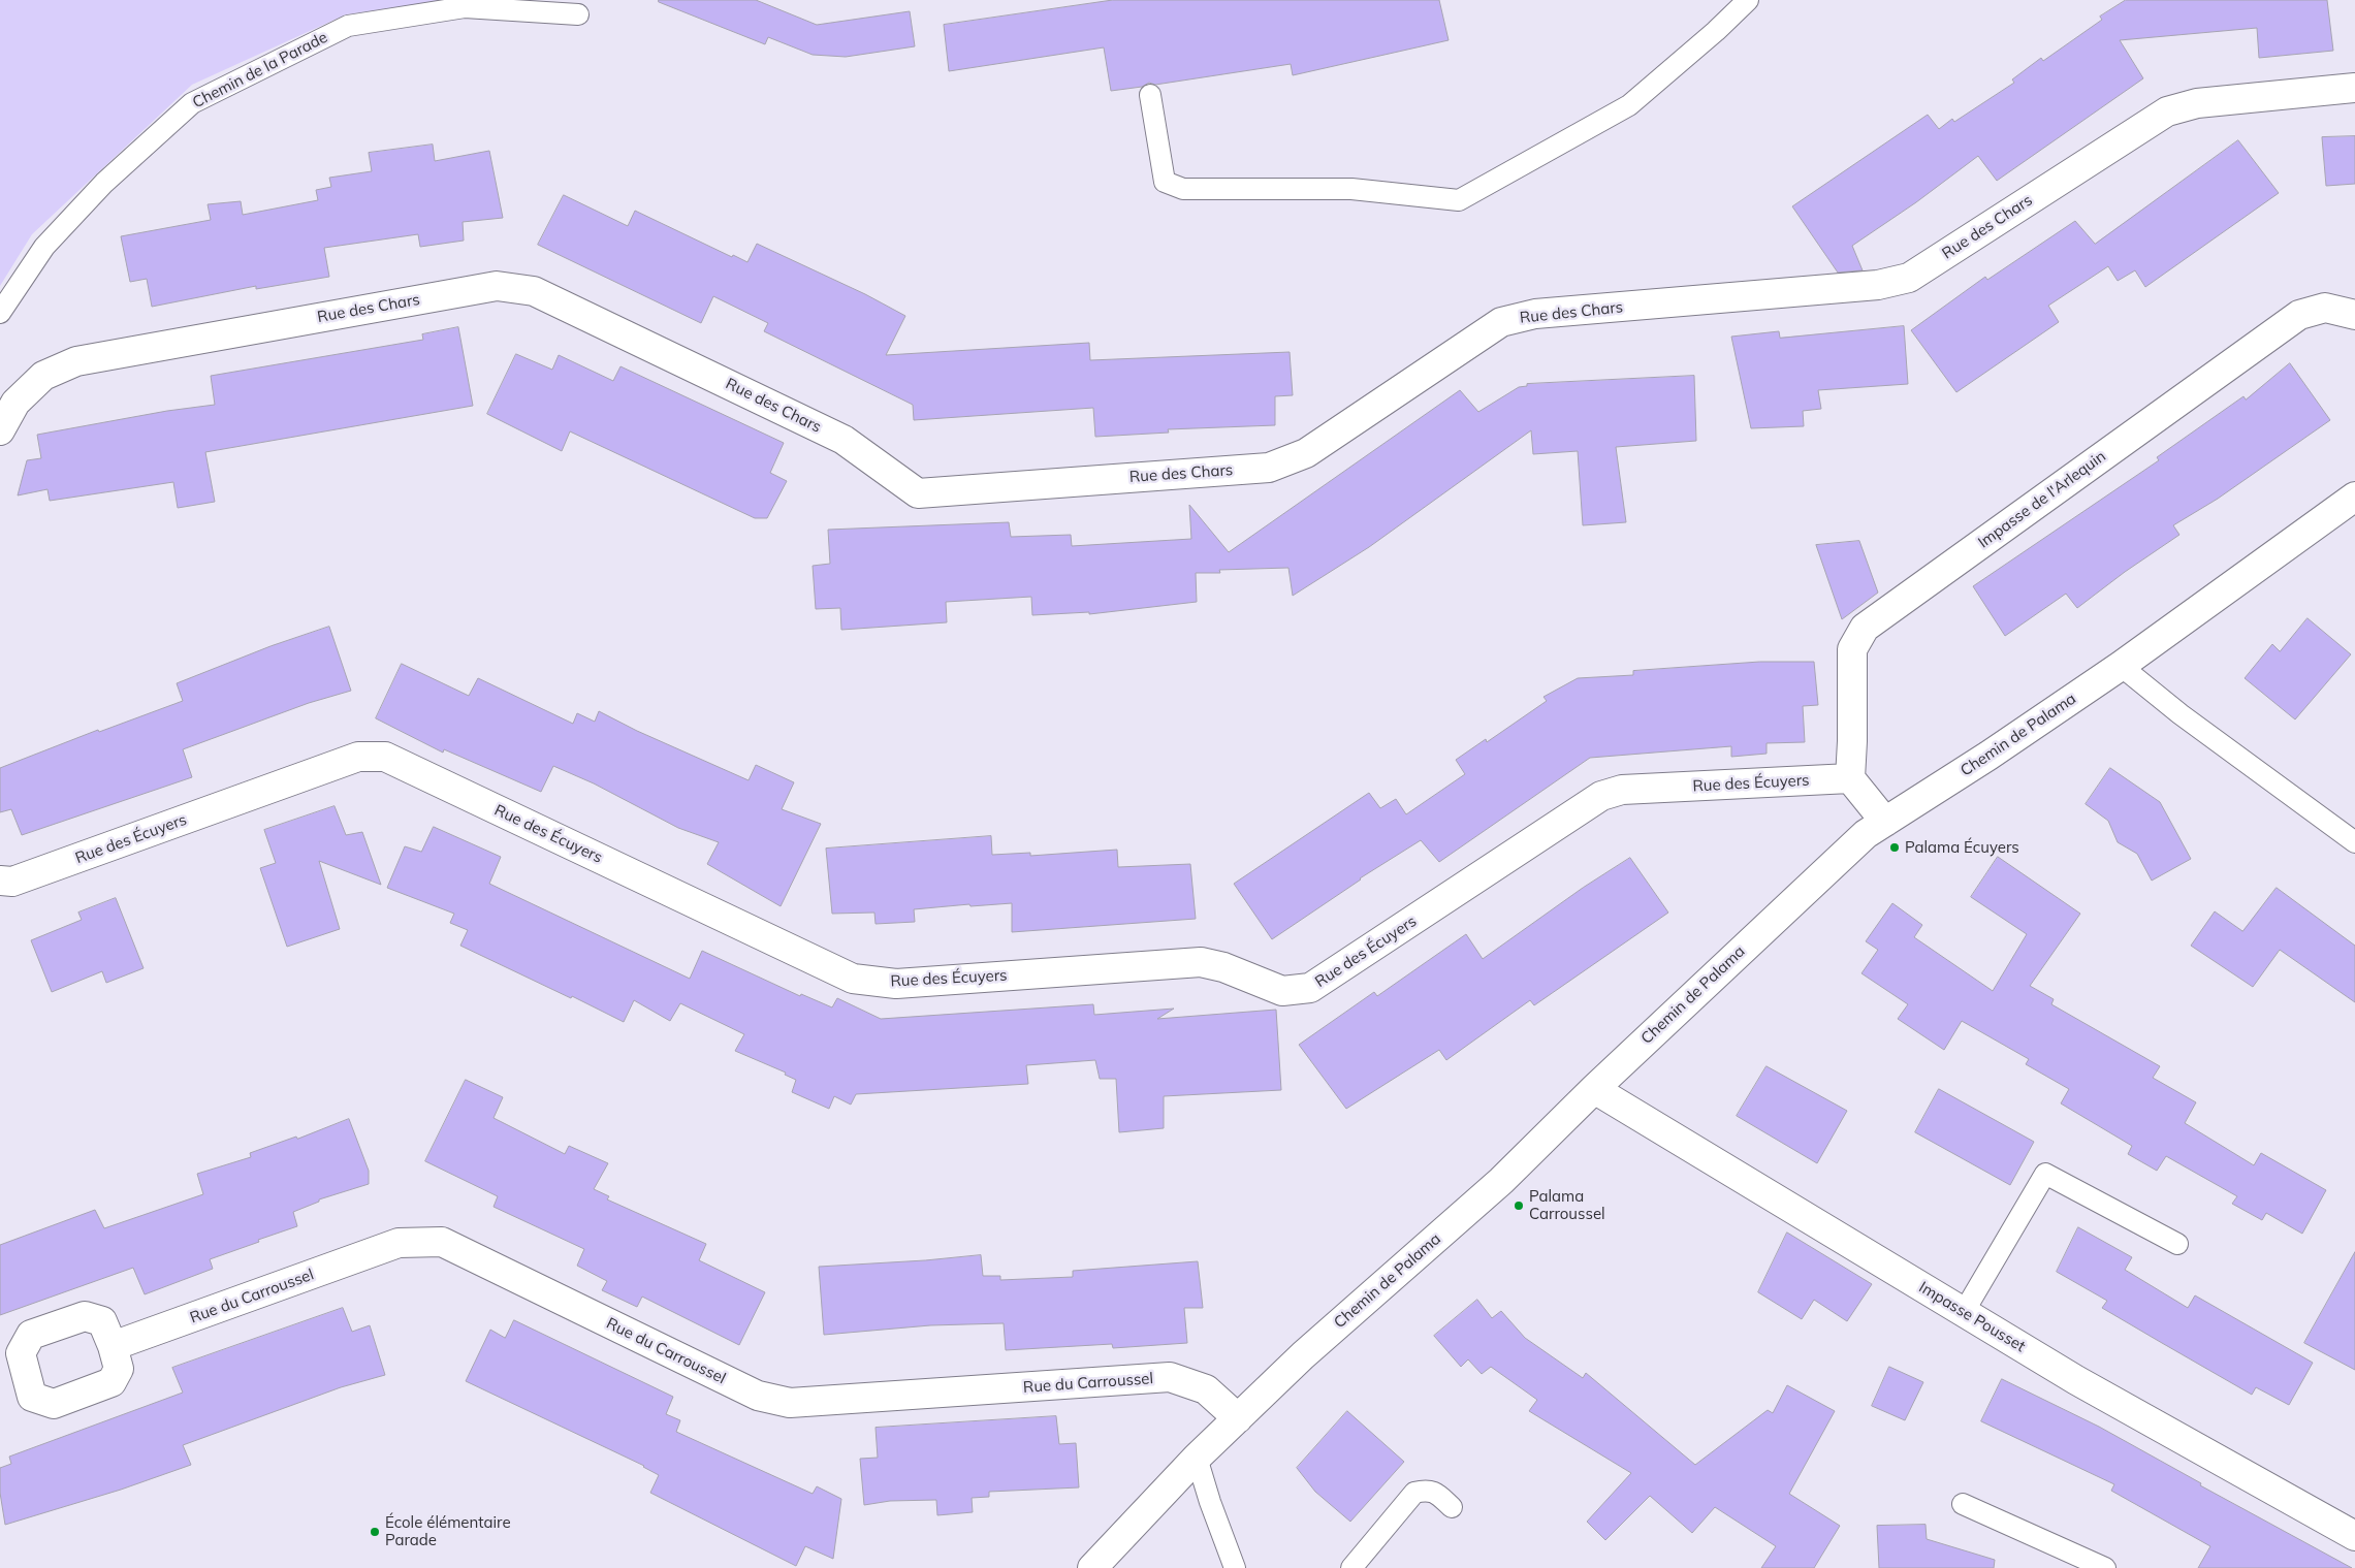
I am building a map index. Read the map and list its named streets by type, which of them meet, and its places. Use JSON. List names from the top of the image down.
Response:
{
  "streets": {
    "street": [
      "Rue des Chars",
      "Impasse de l'Arlequin",
      "Chemin de Palama",
      "Rue des Écuyers",
      "Rue du Carroussel",
      "Impasse Pousset"
    ],
    "lane": ["Chemin de la Parade"]
  },
  "crossings": [
    ["Impasse de l'Arlequin", "Rue des Écuyers"],
    ["Chemin de Palama", "Rue du Carroussel"],
    ["Chemin de Palama", "Impasse Pousset"]
  ],
  "places": ["Palama Écuyers", "Palama Carroussel", "École élémentaire Parade"]
}
